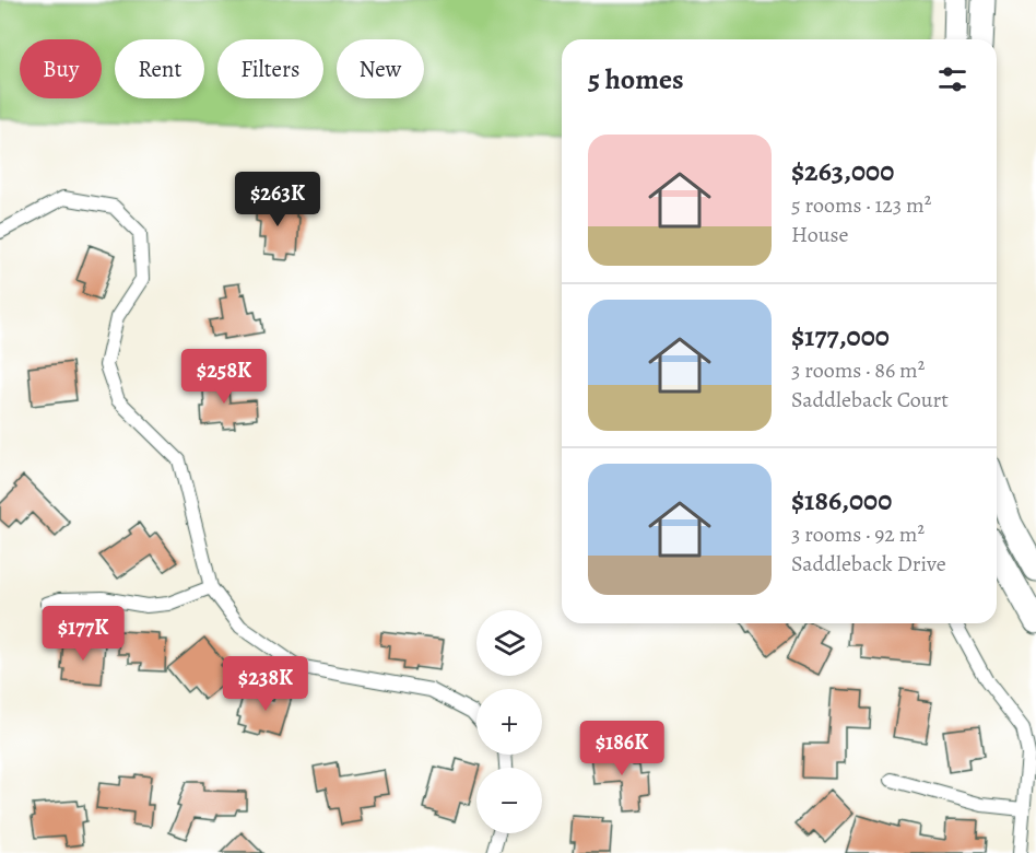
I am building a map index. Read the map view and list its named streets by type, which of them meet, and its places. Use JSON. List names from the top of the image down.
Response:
{
  "page": {
    "chip": [
      "Buy",
      "Rent",
      "Filters",
      "New"
    ],
    "heading": "5 homes",
    "list": [
      {
        "name": "$263,000",
        "note": "5 rooms · 123 m² · House"
      },
      {
        "name": "$177,000",
        "note": "3 rooms · 86 m² · Saddleback Court"
      },
      {
        "name": "$186,000",
        "note": "3 rooms · 92 m² · Saddleback Drive"
      }
    ],
    "price": [
      "$263K",
      "$258K",
      "$177K",
      "$238K",
      "$186K"
    ],
    "map_buttons": ["+", "−"]
  }
}
